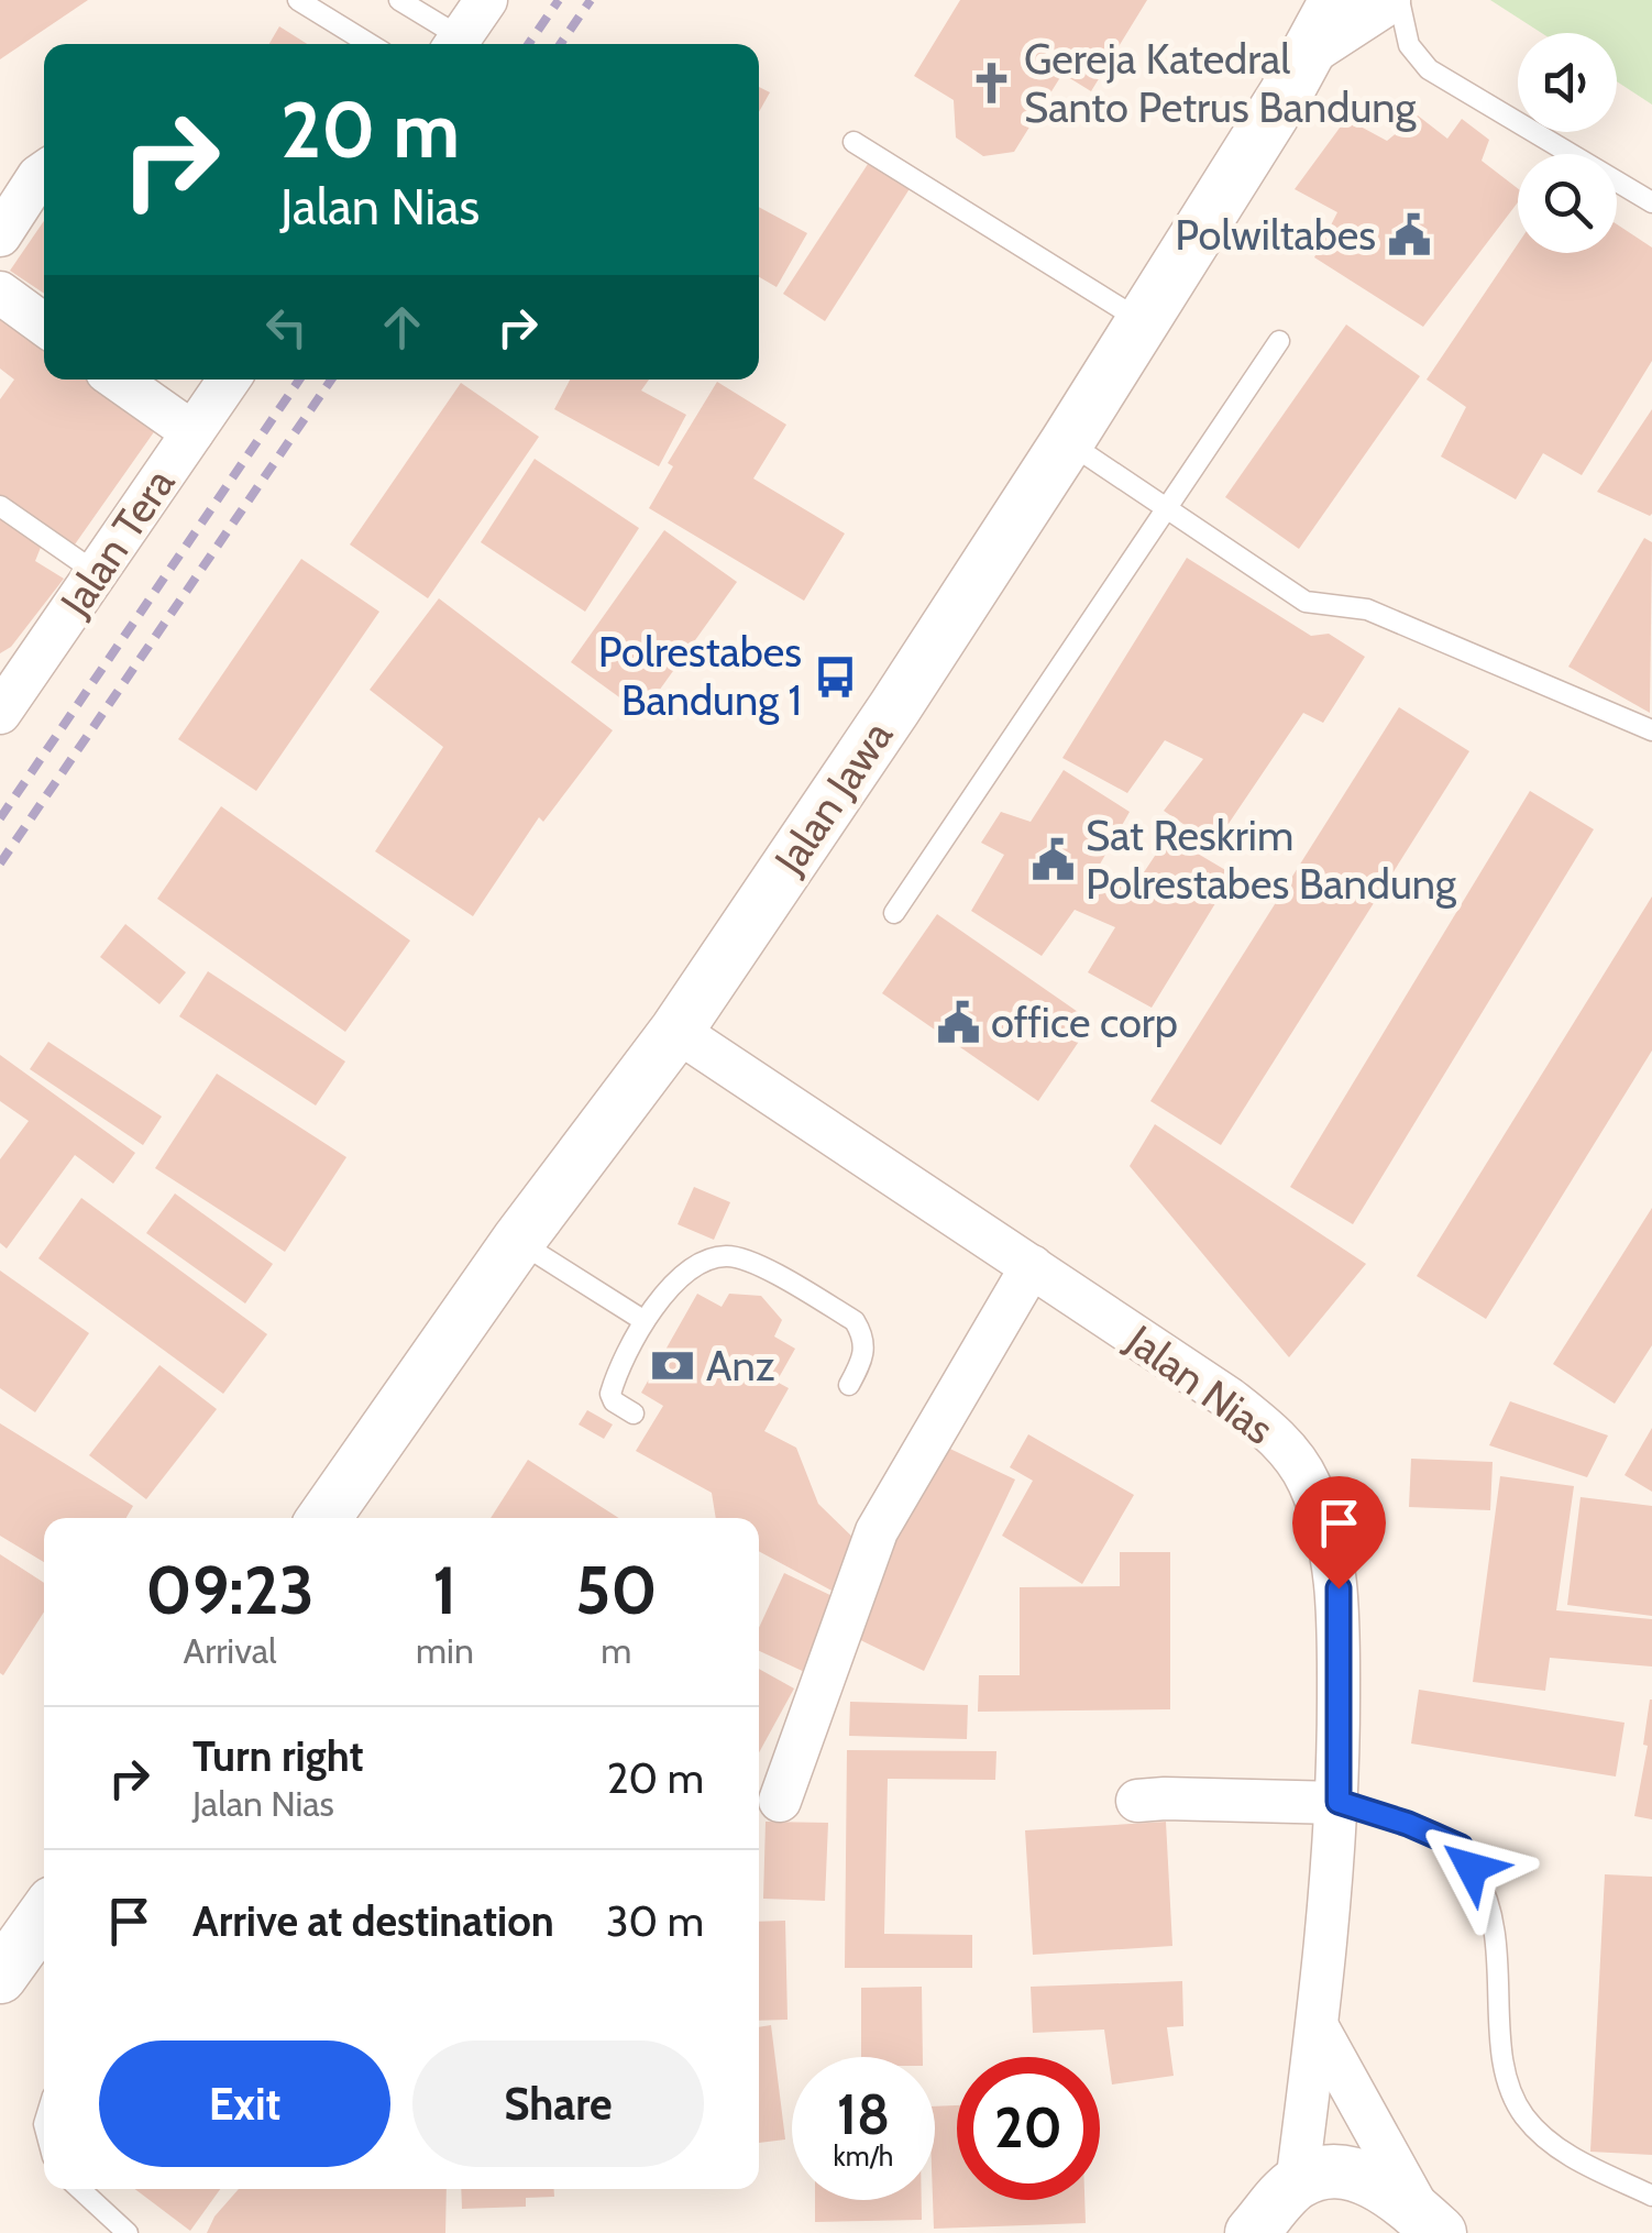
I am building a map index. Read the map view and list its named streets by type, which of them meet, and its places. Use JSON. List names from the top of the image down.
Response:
{
  "streets": {
    "street": ["Jalan Tera", "Jalan Jawa", "Jalan Nias"]
  },
  "crossings": [
    ["Jalan Jawa", "Jalan Nias"]
  ],
  "places": {
    "church": ["Gereja Katedral Santo Petrus Bandung"],
    "public building": ["Polwiltabes", "Sat Reskrim Polrestabes Bandung", "office corp"],
    "bus stop": ["Polrestabes Bandung 1"],
    "bank": ["Anz"]
  },
  "page": {
    "turn": ["20 m", "Jalan Nias"],
    "eta": [
      "09:23",
      "Arrival",
      "1",
      "min",
      "50",
      "m"
    ],
    "list": [
      {
        "name": "Turn right",
        "note": "Jalan Nias",
        "value": "20 m"
      },
      {
        "name": "Arrive at destination",
        "value": "30 m"
      }
    ],
    "buttons": ["Exit", "Share"],
    "speed": "18 km/h",
    "limit": "20"
  }
}
